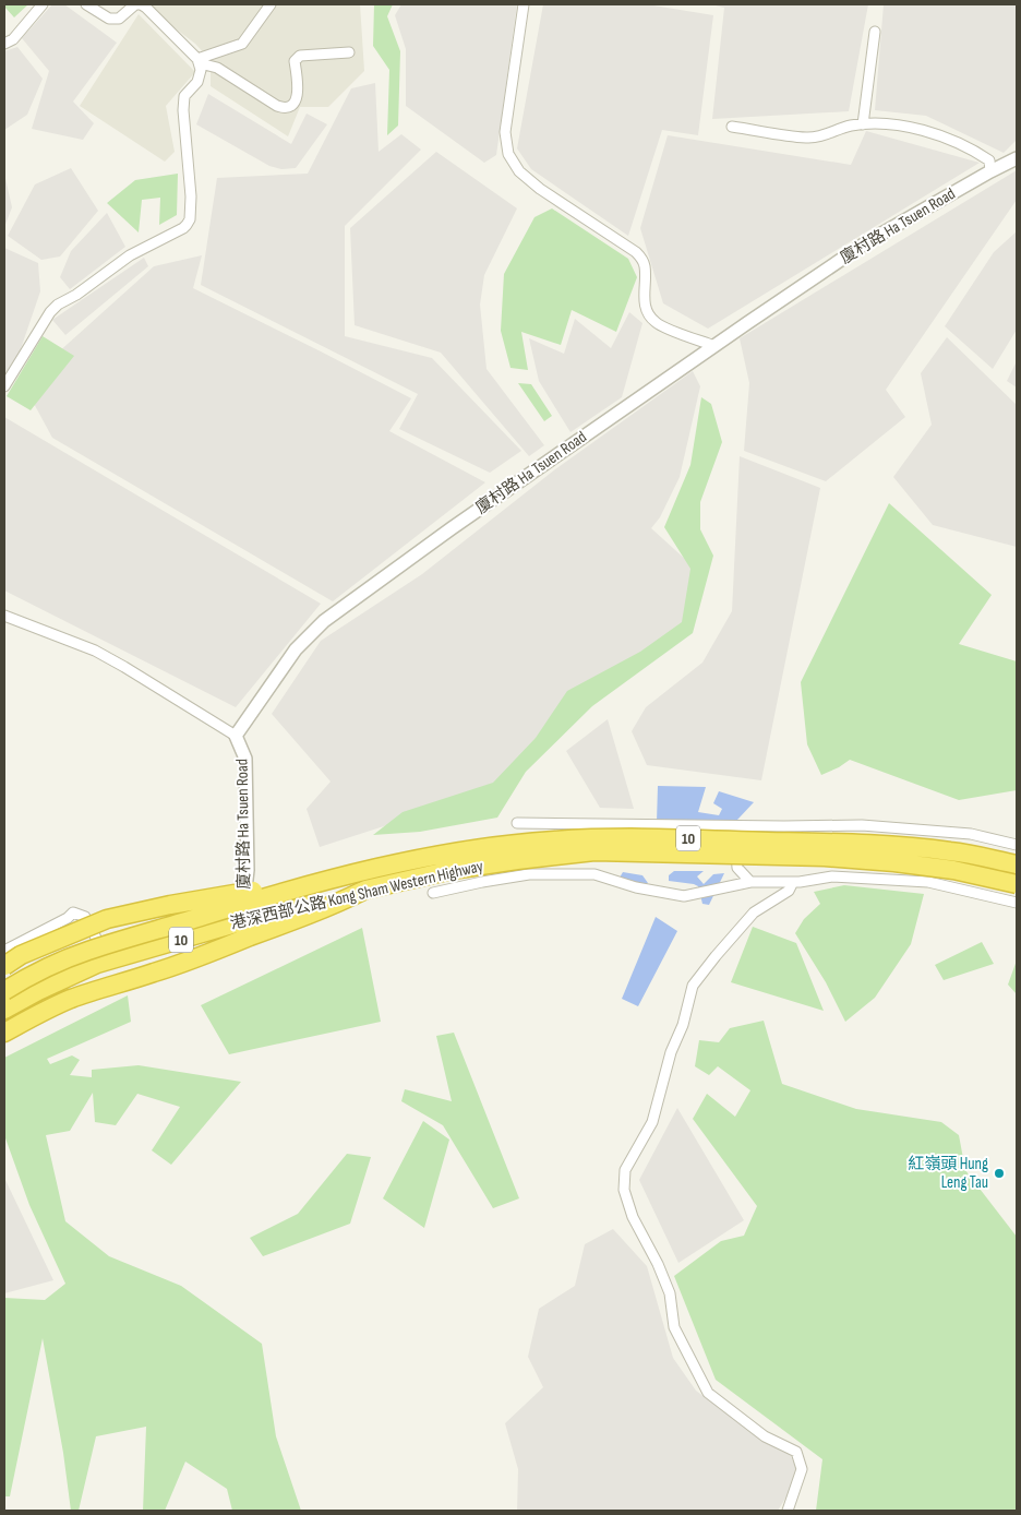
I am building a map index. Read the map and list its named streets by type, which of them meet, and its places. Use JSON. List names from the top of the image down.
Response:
{
  "streets": {
    "highway": ["10", "港深西部公路 Kong Sham Western Highway"],
    "street": ["廈村路 Ha Tsuen Road"]
  },
  "places": ["紅嶺頭 Hung Leng Tau"]
}
